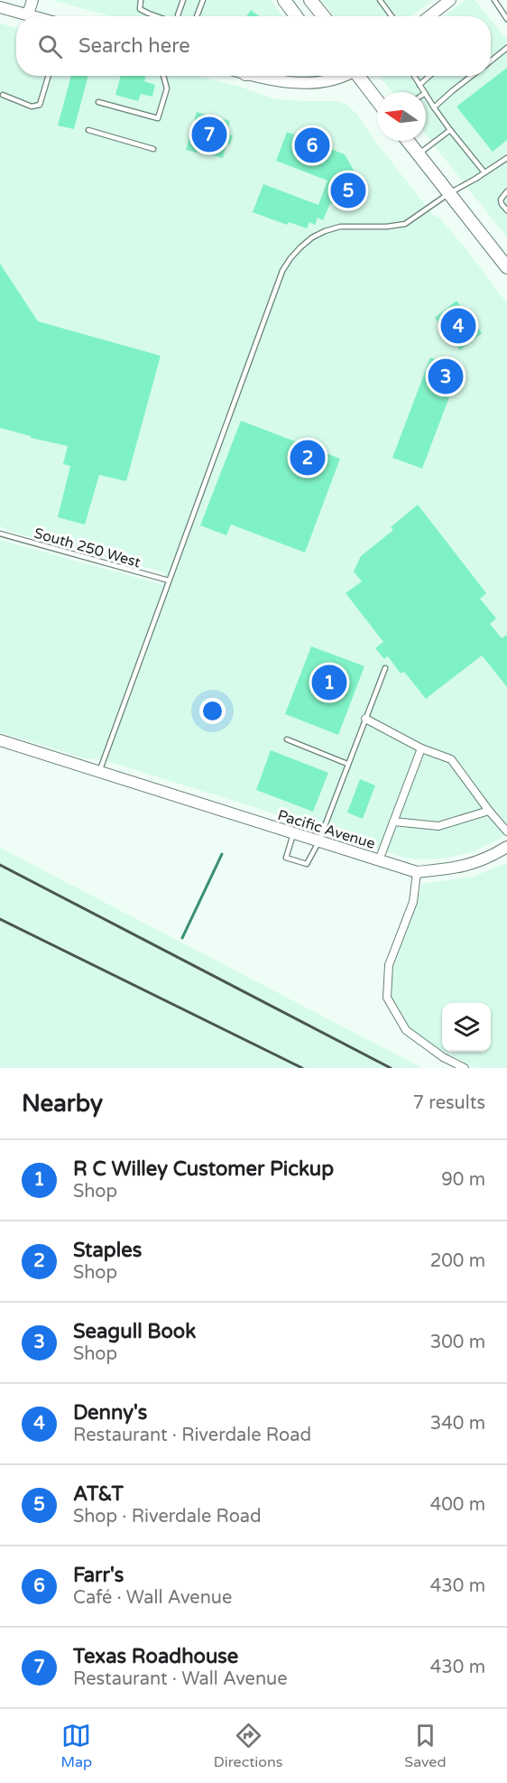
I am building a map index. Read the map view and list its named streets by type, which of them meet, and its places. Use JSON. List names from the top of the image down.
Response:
{
  "streets": {
    "street": ["Pacific Avenue"],
    "lane": ["South 250 West"]
  },
  "north": "left",
  "page": {
    "search": "Search here",
    "pins": [
      "7",
      "6",
      "5",
      "4",
      "3",
      "2",
      "1"
    ],
    "heading": ["Nearby", "7 results"],
    "list": [
      {
        "mark": "1",
        "name": "R C Willey Customer Pickup",
        "note": "Shop",
        "value": "90 m"
      },
      {
        "mark": "2",
        "name": "Staples",
        "note": "Shop",
        "value": "200 m"
      },
      {
        "mark": "3",
        "name": "Seagull Book",
        "note": "Shop",
        "value": "300 m"
      },
      {
        "mark": "4",
        "name": "Denny's",
        "note": "Restaurant · Riverdale Road",
        "value": "340 m"
      },
      {
        "mark": "5",
        "name": "AT&T",
        "note": "Shop · Riverdale Road",
        "value": "400 m"
      },
      {
        "mark": "6",
        "name": "Farr's",
        "note": "Café · Wall Avenue",
        "value": "430 m"
      },
      {
        "mark": "7",
        "name": "Texas Roadhouse",
        "note": "Restaurant · Wall Avenue",
        "value": "430 m"
      }
    ],
    "nav": ["Map", "Directions", "Saved"]
  }
}
